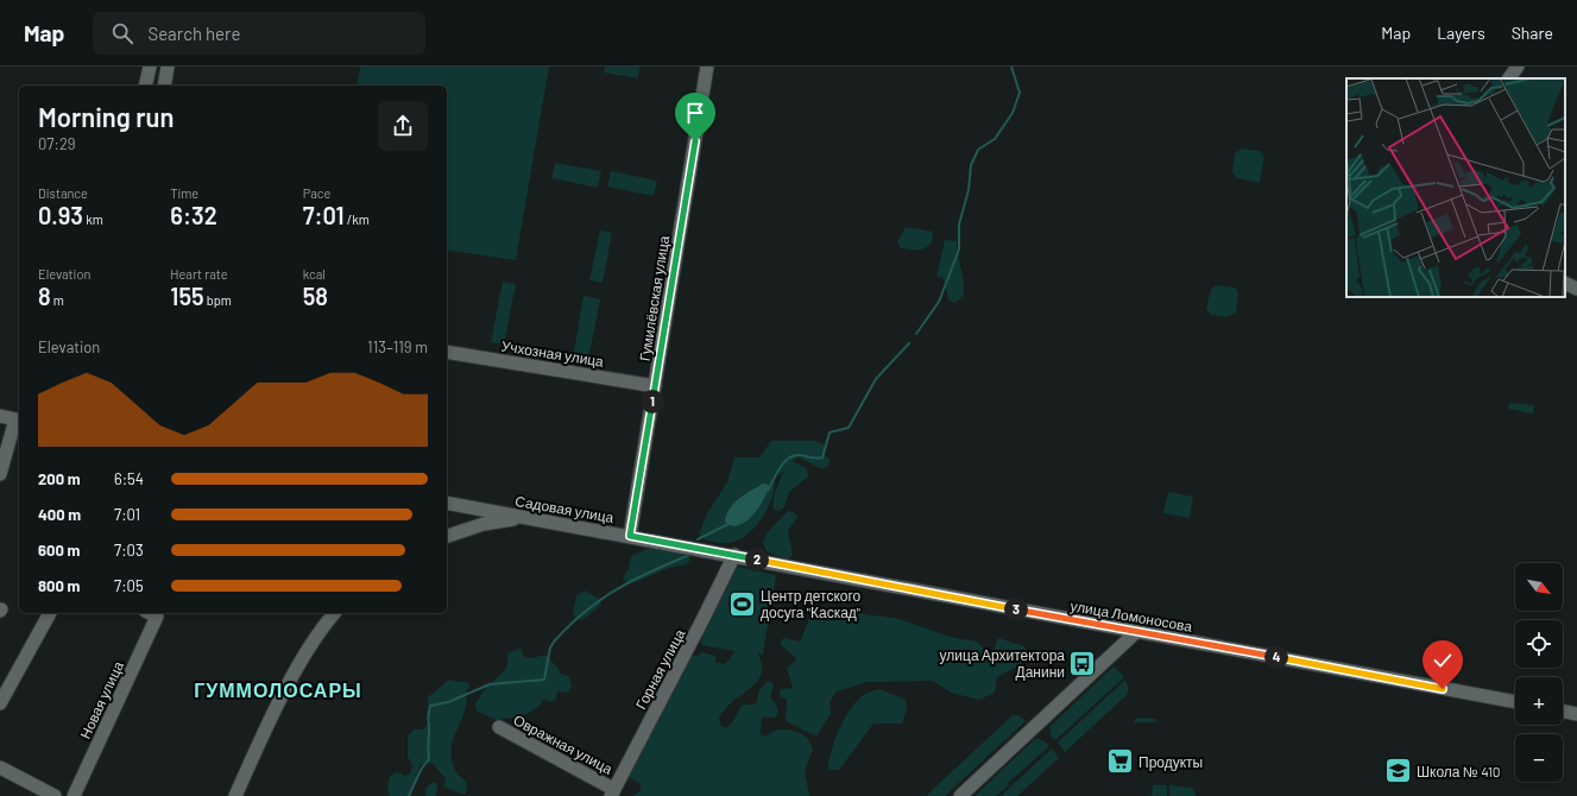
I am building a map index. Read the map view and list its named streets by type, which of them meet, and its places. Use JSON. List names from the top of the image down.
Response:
{
  "streets": {
    "street": [
      "Гумилёвская улица",
      "Учхозная улица",
      "Садовая улица",
      "улица Ломоносова",
      "Горная улица",
      "Новая улица",
      "Овражная улица"
    ]
  },
  "crossings": [
    ["Гумилёвская улица", "Учхозная улица"],
    ["Гумилёвская улица", "Садовая улица"],
    ["Садовая улица", "улица Ломоносова"],
    ["Садовая улица", "Горная улица"],
    ["улица Ломоносова", "Горная улица"],
    ["Горная улица", "Овражная улица"]
  ],
  "districts": ["ГУММОЛОСАРЫ"],
  "places": {
    "sports": ["Центр детского досуга \"Каскад\""],
    "bus stop": ["улица Архитектора Данини"],
    "supermarket": ["Продукты"],
    "school or university": ["Школа № 410"]
  },
  "north": "bottom right",
  "page": {
    "header": "Map",
    "search": "Search here",
    "nav": ["Map", "Layers", "Share"],
    "heading": ["Morning run", "07:29"],
    "stats": [
      ["Distance", "0.93 km"],
      ["Time", "6:32"],
      ["Pace", "7:01 /km"],
      ["Elevation", "8 m"],
      ["Heart rate", "155 bpm"],
      ["kcal", "58"]
    ],
    "chart": ["Elevation", "113–119 m"],
    "pins": [
      "1",
      "2",
      "3",
      "4"
    ],
    "list": [
      {
        "name": "200 m",
        "note": "6:54"
      },
      {
        "name": "400 m",
        "note": "7:01"
      },
      {
        "name": "600 m",
        "note": "7:03"
      },
      {
        "name": "800 m",
        "note": "7:05"
      }
    ],
    "map_buttons": ["+", "−"]
  }
}
